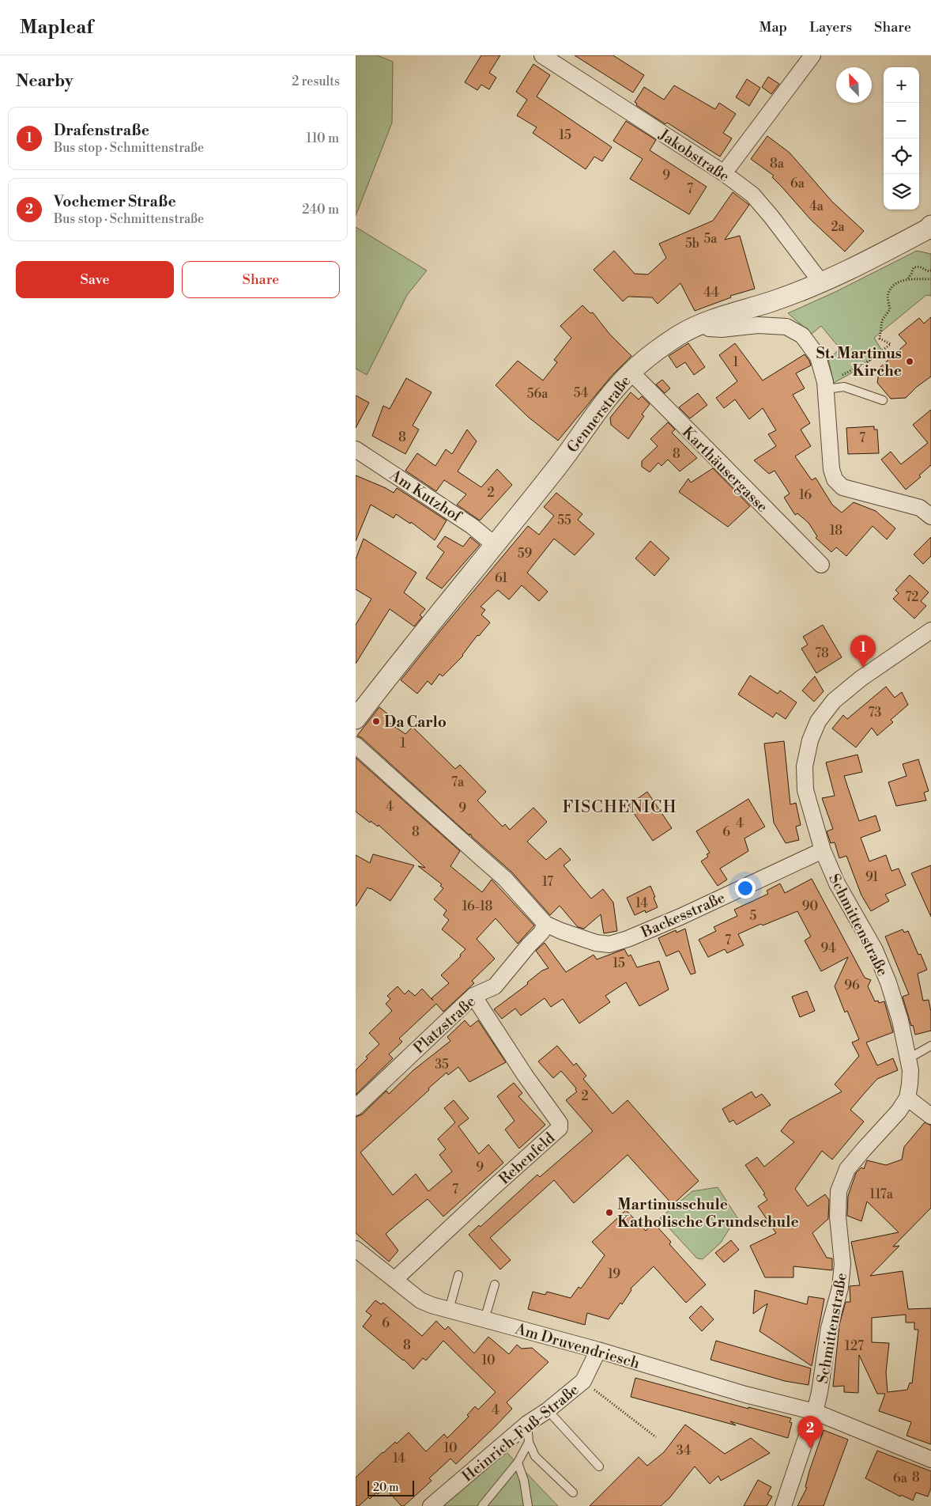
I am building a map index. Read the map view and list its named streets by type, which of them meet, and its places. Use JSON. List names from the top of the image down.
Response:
{
  "streets": {
    "street": [
      "Jakobstraße",
      "Gennerstraße",
      "Karthäusergasse",
      "Am Kutzhof",
      "Backesstraße",
      "Schmittenstraße",
      "Platzstraße",
      "Rebenfeld",
      "Am Druvendriesch",
      "Heinrich-Fuß-Straße"
    ]
  },
  "crossings": [
    ["Jakobstraße", "Gennerstraße"],
    ["Gennerstraße", "Karthäusergasse"],
    ["Gennerstraße", "Am Kutzhof"],
    ["Backesstraße", "Schmittenstraße"],
    ["Backesstraße", "Platzstraße"],
    ["Schmittenstraße", "Am Druvendriesch"],
    ["Platzstraße", "Rebenfeld"],
    ["Rebenfeld", "Am Druvendriesch"],
    ["Am Druvendriesch", "Heinrich-Fuß-Straße"]
  ],
  "districts": ["FISCHENICH"],
  "places": ["St. Martinus Kirche", "Da Carlo", "Martinusschule Katholische Grundschule"],
  "house_numbers": [
    "15",
    "8a",
    "9",
    "6a",
    "7",
    "4a",
    "2a",
    "5a",
    "5b",
    "44",
    "1",
    "54",
    "56a",
    "8",
    "7",
    "8",
    "2",
    "16",
    "55",
    "18",
    "59",
    "61",
    "72",
    "78",
    "73",
    "1",
    "7a",
    "4",
    "9",
    "4",
    "8",
    "6",
    "91",
    "17",
    "14",
    "16-18",
    "90",
    "5",
    "7",
    "94",
    "15",
    "96",
    "35",
    "2",
    "9",
    "7",
    "117a",
    "19",
    "6",
    "8",
    "127",
    "10",
    "4",
    "10",
    "34",
    "14",
    "8",
    "6a"
  ],
  "scale_bar": "20 m",
  "north": "top left",
  "page": {
    "header": "Mapleaf",
    "nav": ["Map", "Layers", "Share"],
    "heading": ["Nearby", "2 results"],
    "map_buttons": ["+", "−"],
    "list": [
      {
        "mark": "1",
        "name": "Drafenstraße",
        "note": "Bus stop · Schmittenstraße",
        "value": "110 m"
      },
      {
        "mark": "2",
        "name": "Vochemer Straße",
        "note": "Bus stop · Schmittenstraße",
        "value": "240 m"
      }
    ],
    "buttons": ["Save", "Share"],
    "pins": ["1", "2"],
    "scale": "20 m"
  }
}
